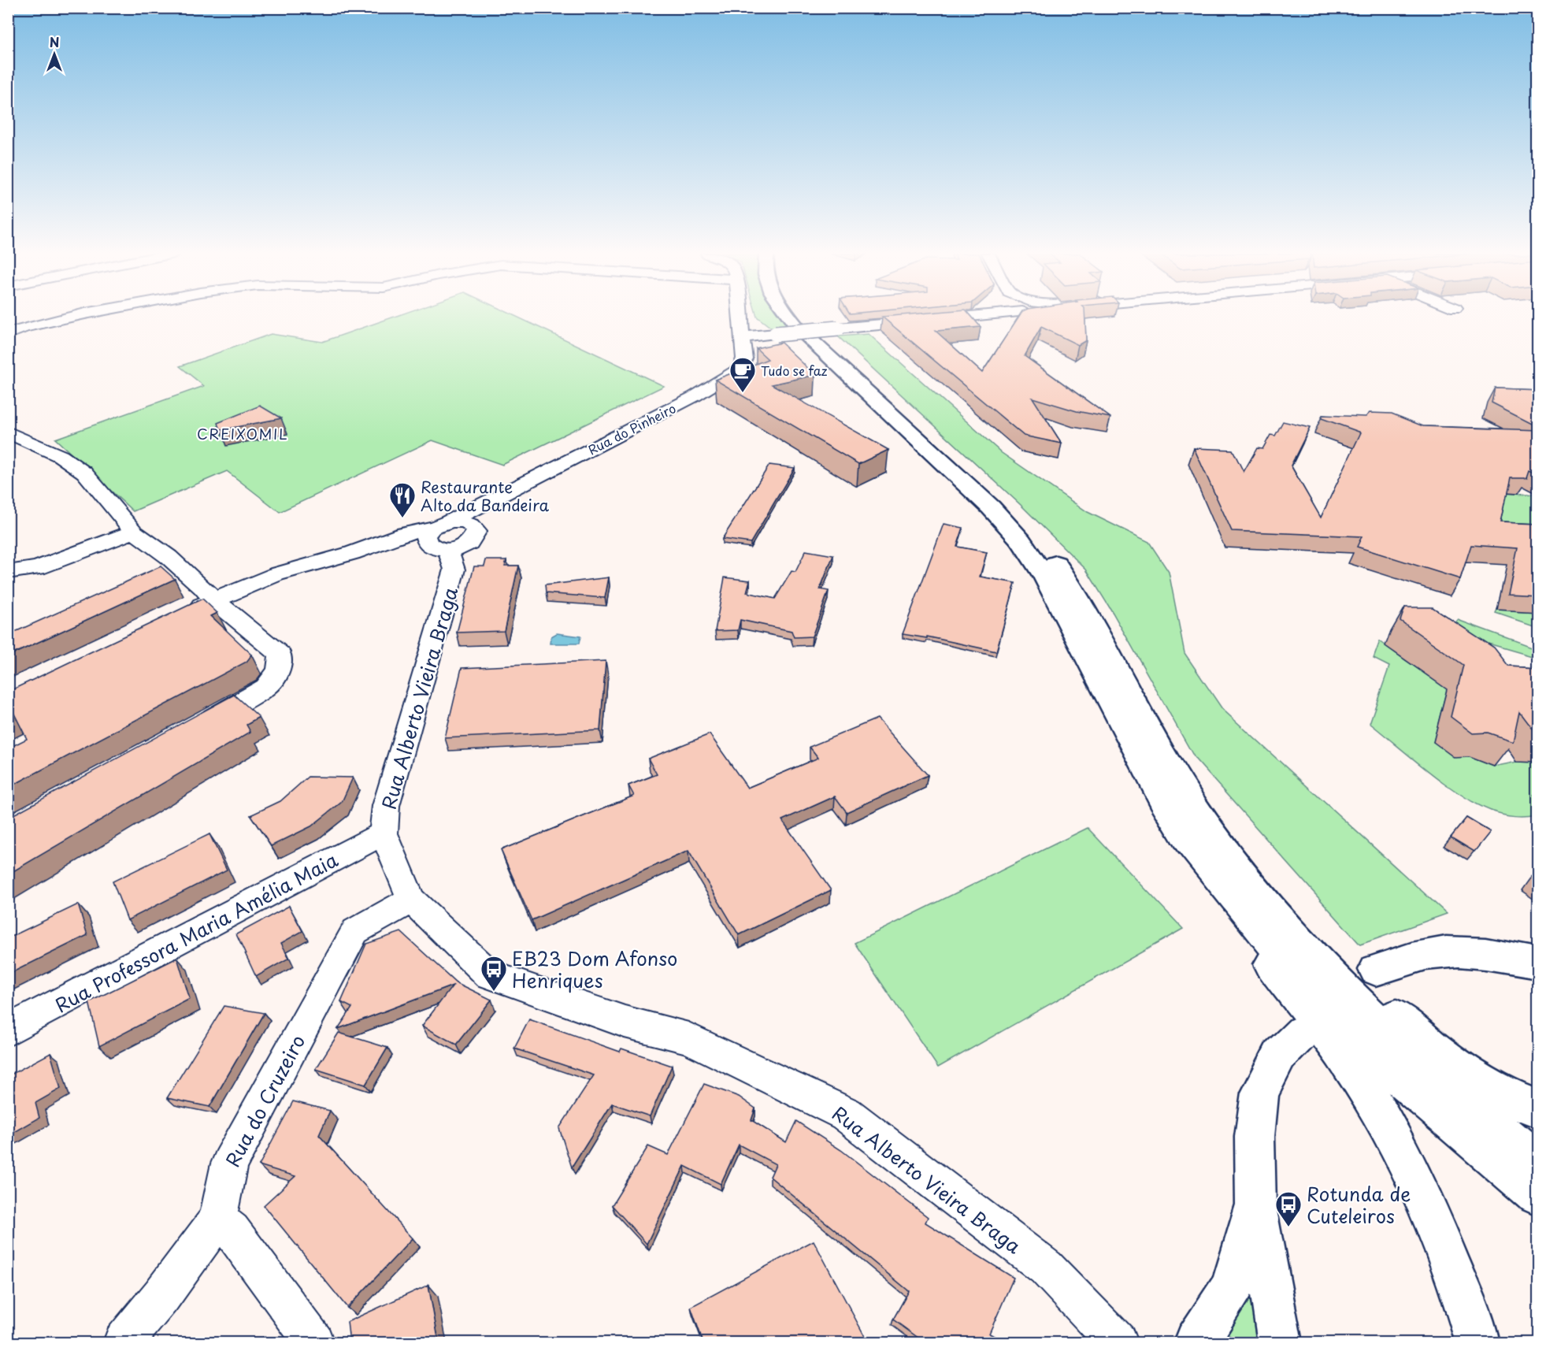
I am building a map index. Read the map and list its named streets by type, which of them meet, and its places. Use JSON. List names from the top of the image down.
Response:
{
  "streets": {
    "street": [
      "Rua do Pinheiro",
      "Rua Alberto Vieira Braga",
      "Rua Professora Maria Amélia Maia",
      "Rua do Cruzeiro"
    ]
  },
  "crossings": [
    ["Rua do Pinheiro", "Rua Alberto Vieira Braga"],
    ["Rua Alberto Vieira Braga", "Rua Professora Maria Amélia Maia"],
    ["Rua Alberto Vieira Braga", "Rua do Cruzeiro"]
  ],
  "districts": ["CREIXOMIL"],
  "places": {
    "cafe": ["Tudo se faz"],
    "restaurant": ["Restaurante Alto da Bandeira"],
    "bus stop": ["EB23 Dom Afonso Henriques", "Rotunda de Cuteleiros"]
  },
  "north": "top"
}
